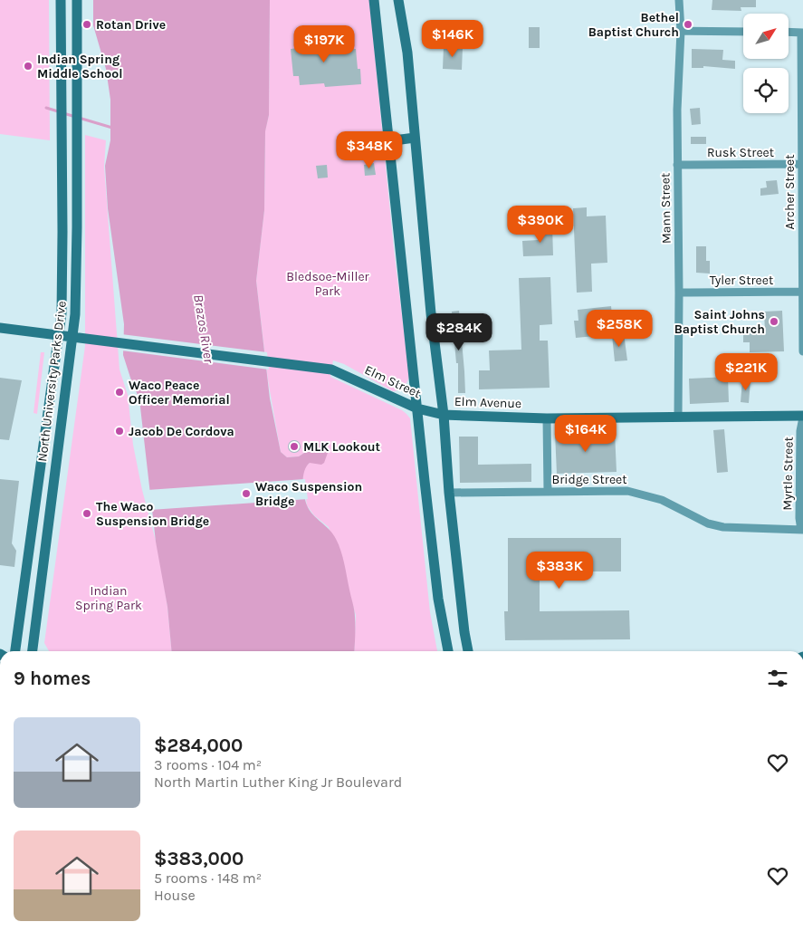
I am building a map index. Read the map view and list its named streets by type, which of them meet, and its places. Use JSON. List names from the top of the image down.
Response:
{
  "streets": {
    "main road": ["North University Parks Drive", "Elm Street", "Elm Avenue"],
    "street": [
      "Rusk Street",
      "Archer Street",
      "Mann Street",
      "Tyler Street",
      "Myrtle Street",
      "Bridge Street"
    ]
  },
  "crossings": [
    ["Rusk Street", "Archer Street"],
    ["Rusk Street", "Mann Street"],
    ["Archer Street", "Tyler Street"],
    ["Mann Street", "Tyler Street"],
    ["Mann Street", "Elm Avenue"],
    ["North University Parks Drive", "Elm Street"],
    ["Elm Street", "Elm Avenue"],
    ["Elm Avenue", "Myrtle Street"],
    ["Myrtle Street", "Bridge Street"]
  ],
  "water": ["Brazos River"],
  "parks": ["Bledsoe-Miller Park", "Indian Spring Park"],
  "places": [
    "Rotan Drive",
    "Bethel Baptist Church",
    "Indian Spring Middle School",
    "Saint Johns Baptist Church",
    "Waco Peace Officer Memorial",
    "Jacob De Cordova",
    "MLK Lookout",
    "Waco Suspension Bridge",
    "The Waco Suspension Bridge"
  ],
  "north": "top right",
  "page": {
    "price": [
      "$146K",
      "$197K",
      "$348K",
      "$390K",
      "$258K",
      "$284K",
      "$221K",
      "$164K",
      "$383K"
    ],
    "heading": "9 homes",
    "list": [
      {
        "name": "$284,000",
        "note": "3 rooms · 104 m² · North Martin Luther King Jr Boulevard"
      },
      {
        "name": "$383,000",
        "note": "5 rooms · 148 m² · House"
      }
    ]
  }
}
